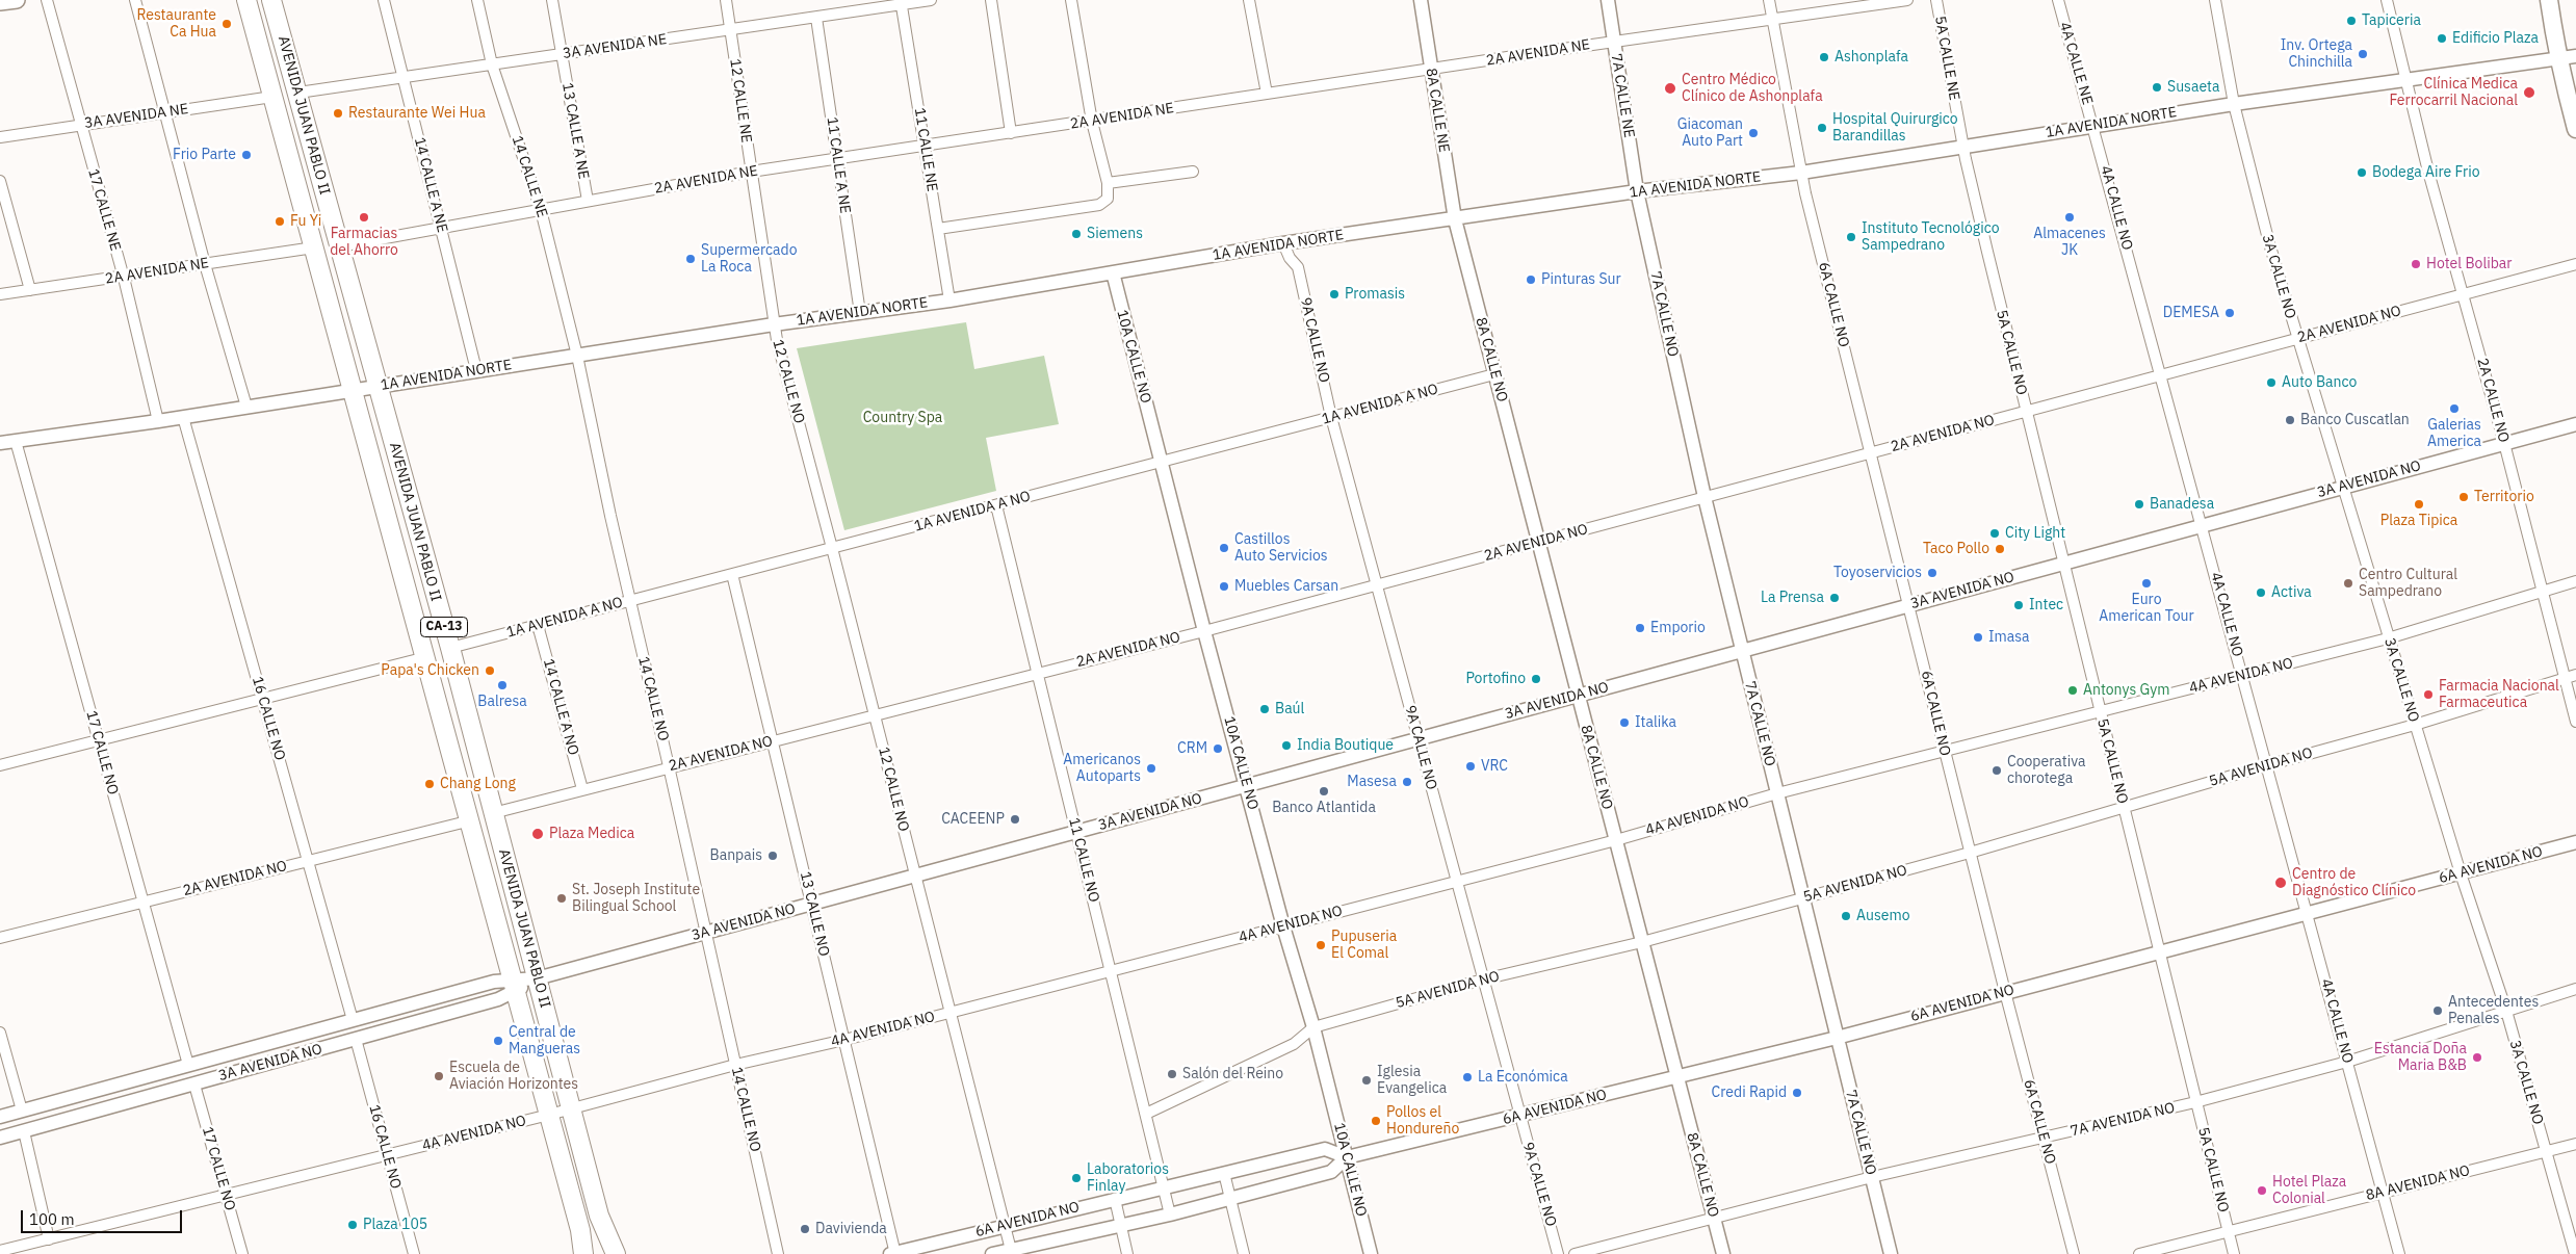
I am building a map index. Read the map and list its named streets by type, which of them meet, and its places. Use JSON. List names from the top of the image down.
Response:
{
  "streets": {
    "highway": ["AVENIDA JUAN PABLO II", "CA-13"],
    "street": [
      "3A AVENIDA NE",
      "2A AVENIDA NE",
      "5A CALLE NE",
      "4A CALLE NE",
      "7A CALLE NE",
      "12 CALLE NE",
      "8A CALLE NE",
      "1A AVENIDA NORTE",
      "13 CALLE A NE",
      "11 CALLE NE",
      "11 CALLE A NE",
      "14 CALLE NE",
      "14 CALLE A NE",
      "4A CALLE NO",
      "17 CALLE NE",
      "3A CALLE NO",
      "6A CALLE NO",
      "7A CALLE NO",
      "2A AVENIDA NO",
      "9A CALLE NO",
      "5A CALLE NO",
      "10A CALLE NO",
      "8A CALLE NO",
      "12 CALLE NO",
      "2A CALLE NO",
      "1A AVENIDA A NO",
      "3A AVENIDA NO",
      "4A AVENIDA NO",
      "14 CALLE NO",
      "14 CALLE A NO",
      "16 CALLE NO",
      "17 CALLE NO",
      "5A AVENIDA NO",
      "11 CALLE NO",
      "6A AVENIDA NO",
      "13 CALLE NO",
      "7A AVENIDA NO",
      "8A AVENIDA NO"
    ]
  },
  "crossings": [
    ["3A AVENIDA NE", "12 CALLE NE"],
    ["3A AVENIDA NE", "AVENIDA JUAN PABLO II"],
    ["3A AVENIDA NE", "13 CALLE A NE"],
    ["3A AVENIDA NE", "11 CALLE NE"],
    ["3A AVENIDA NE", "11 CALLE A NE"],
    ["3A AVENIDA NE", "14 CALLE NE"],
    ["3A AVENIDA NE", "14 CALLE A NE"],
    ["3A AVENIDA NE", "17 CALLE NE"],
    ["2A AVENIDA NE", "7A CALLE NE"],
    ["2A AVENIDA NE", "12 CALLE NE"],
    ["2A AVENIDA NE", "8A CALLE NE"],
    ["2A AVENIDA NE", "AVENIDA JUAN PABLO II"],
    ["2A AVENIDA NE", "13 CALLE A NE"],
    ["2A AVENIDA NE", "11 CALLE NE"],
    ["2A AVENIDA NE", "11 CALLE A NE"],
    ["2A AVENIDA NE", "14 CALLE NE"],
    ["2A AVENIDA NE", "14 CALLE A NE"],
    ["2A AVENIDA NE", "17 CALLE NE"],
    ["2A AVENIDA NE", "6A CALLE NO"],
    ["5A CALLE NE", "1A AVENIDA NORTE"],
    ["5A CALLE NE", "5A CALLE NO"],
    ["4A CALLE NE", "1A AVENIDA NORTE"],
    ["4A CALLE NE", "4A CALLE NO"],
    ["7A CALLE NE", "1A AVENIDA NORTE"],
    ["7A CALLE NE", "7A CALLE NO"],
    ["12 CALLE NE", "1A AVENIDA NORTE"],
    ["12 CALLE NE", "12 CALLE NO"],
    ["8A CALLE NE", "1A AVENIDA NORTE"],
    ["8A CALLE NE", "8A CALLE NO"],
    ["AVENIDA JUAN PABLO II", "1A AVENIDA NORTE"],
    ["AVENIDA JUAN PABLO II", "2A AVENIDA NO"],
    ["AVENIDA JUAN PABLO II", "1A AVENIDA A NO"],
    ["AVENIDA JUAN PABLO II", "3A AVENIDA NO"],
    ["AVENIDA JUAN PABLO II", "4A AVENIDA NO"],
    ["1A AVENIDA NORTE", "11 CALLE NE"],
    ["1A AVENIDA NORTE", "11 CALLE A NE"],
    ["1A AVENIDA NORTE", "14 CALLE NE"],
    ["1A AVENIDA NORTE", "14 CALLE A NE"],
    ["1A AVENIDA NORTE", "4A CALLE NO"],
    ["1A AVENIDA NORTE", "17 CALLE NE"],
    ["1A AVENIDA NORTE", "3A CALLE NO"],
    ["1A AVENIDA NORTE", "6A CALLE NO"],
    ["1A AVENIDA NORTE", "7A CALLE NO"],
    ["1A AVENIDA NORTE", "9A CALLE NO"],
    ["1A AVENIDA NORTE", "5A CALLE NO"],
    ["1A AVENIDA NORTE", "10A CALLE NO"],
    ["1A AVENIDA NORTE", "8A CALLE NO"],
    ["1A AVENIDA NORTE", "12 CALLE NO"],
    ["1A AVENIDA NORTE", "2A CALLE NO"],
    ["1A AVENIDA NORTE", "14 CALLE NO"],
    ["1A AVENIDA NORTE", "16 CALLE NO"],
    ["1A AVENIDA NORTE", "17 CALLE NO"],
    ["14 CALLE NE", "14 CALLE NO"],
    ["4A CALLE NO", "2A AVENIDA NO"],
    ["4A CALLE NO", "3A AVENIDA NO"],
    ["4A CALLE NO", "4A AVENIDA NO"],
    ["4A CALLE NO", "5A AVENIDA NO"],
    ["4A CALLE NO", "6A AVENIDA NO"],
    ["4A CALLE NO", "7A AVENIDA NO"],
    ["4A CALLE NO", "8A AVENIDA NO"],
    ["3A CALLE NO", "2A AVENIDA NO"],
    ["3A CALLE NO", "3A AVENIDA NO"],
    ["3A CALLE NO", "4A AVENIDA NO"],
    ["3A CALLE NO", "5A AVENIDA NO"],
    ["3A CALLE NO", "6A AVENIDA NO"],
    ["3A CALLE NO", "7A AVENIDA NO"],
    ["3A CALLE NO", "8A AVENIDA NO"],
    ["6A CALLE NO", "2A AVENIDA NO"],
    ["6A CALLE NO", "3A AVENIDA NO"],
    ["6A CALLE NO", "4A AVENIDA NO"],
    ["6A CALLE NO", "5A AVENIDA NO"],
    ["6A CALLE NO", "6A AVENIDA NO"],
    ["6A CALLE NO", "7A AVENIDA NO"],
    ["7A CALLE NO", "2A AVENIDA NO"],
    ["7A CALLE NO", "3A AVENIDA NO"],
    ["7A CALLE NO", "4A AVENIDA NO"],
    ["7A CALLE NO", "5A AVENIDA NO"],
    ["7A CALLE NO", "6A AVENIDA NO"],
    ["7A CALLE NO", "7A AVENIDA NO"],
    ["2A AVENIDA NO", "9A CALLE NO"],
    ["2A AVENIDA NO", "5A CALLE NO"],
    ["2A AVENIDA NO", "10A CALLE NO"],
    ["2A AVENIDA NO", "8A CALLE NO"],
    ["2A AVENIDA NO", "12 CALLE NO"],
    ["2A AVENIDA NO", "2A CALLE NO"],
    ["2A AVENIDA NO", "14 CALLE NO"],
    ["2A AVENIDA NO", "14 CALLE A NO"],
    ["2A AVENIDA NO", "16 CALLE NO"],
    ["2A AVENIDA NO", "17 CALLE NO"],
    ["2A AVENIDA NO", "11 CALLE NO"],
    ["2A AVENIDA NO", "13 CALLE NO"],
    ["9A CALLE NO", "1A AVENIDA A NO"],
    ["9A CALLE NO", "3A AVENIDA NO"],
    ["9A CALLE NO", "4A AVENIDA NO"],
    ["9A CALLE NO", "5A AVENIDA NO"],
    ["9A CALLE NO", "6A AVENIDA NO"],
    ["5A CALLE NO", "3A AVENIDA NO"],
    ["5A CALLE NO", "4A AVENIDA NO"],
    ["5A CALLE NO", "5A AVENIDA NO"],
    ["5A CALLE NO", "6A AVENIDA NO"],
    ["5A CALLE NO", "7A AVENIDA NO"],
    ["5A CALLE NO", "8A AVENIDA NO"],
    ["10A CALLE NO", "1A AVENIDA A NO"],
    ["10A CALLE NO", "3A AVENIDA NO"],
    ["10A CALLE NO", "4A AVENIDA NO"],
    ["10A CALLE NO", "5A AVENIDA NO"],
    ["10A CALLE NO", "6A AVENIDA NO"],
    ["8A CALLE NO", "1A AVENIDA A NO"],
    ["8A CALLE NO", "3A AVENIDA NO"],
    ["8A CALLE NO", "4A AVENIDA NO"],
    ["8A CALLE NO", "5A AVENIDA NO"],
    ["8A CALLE NO", "6A AVENIDA NO"],
    ["8A CALLE NO", "7A AVENIDA NO"],
    ["12 CALLE NO", "1A AVENIDA A NO"],
    ["12 CALLE NO", "3A AVENIDA NO"],
    ["12 CALLE NO", "4A AVENIDA NO"],
    ["12 CALLE NO", "6A AVENIDA NO"],
    ["2A CALLE NO", "3A AVENIDA NO"],
    ["2A CALLE NO", "4A AVENIDA NO"],
    ["2A CALLE NO", "5A AVENIDA NO"],
    ["1A AVENIDA A NO", "14 CALLE NO"],
    ["1A AVENIDA A NO", "14 CALLE A NO"],
    ["1A AVENIDA A NO", "11 CALLE NO"],
    ["1A AVENIDA A NO", "13 CALLE NO"],
    ["3A AVENIDA NO", "14 CALLE NO"],
    ["3A AVENIDA NO", "16 CALLE NO"],
    ["3A AVENIDA NO", "17 CALLE NO"],
    ["3A AVENIDA NO", "11 CALLE NO"],
    ["3A AVENIDA NO", "13 CALLE NO"],
    ["4A AVENIDA NO", "14 CALLE NO"],
    ["4A AVENIDA NO", "16 CALLE NO"],
    ["4A AVENIDA NO", "17 CALLE NO"],
    ["4A AVENIDA NO", "11 CALLE NO"],
    ["4A AVENIDA NO", "13 CALLE NO"],
    ["5A AVENIDA NO", "11 CALLE NO"],
    ["11 CALLE NO", "6A AVENIDA NO"],
    ["6A AVENIDA NO", "13 CALLE NO"]
  ],
  "parks": ["Country Spa"],
  "places": [
    "Tapiceria",
    "Restaurante Ca Hua",
    "Edificio Plaza",
    "Inv. Ortega Chinchilla",
    "Ashonplafa",
    "Susaeta",
    "Centro Médico Clínico de Ashonplafa",
    "Clínica Medica Ferrocarril Nacional",
    "Restaurante Wei Hua",
    "Hospital Quirurgico Barandillas",
    "Giacoman Auto Part",
    "Frio Parte",
    "Bodega Aire Frio",
    "Farmacias del Ahorro",
    "Almacenes JK",
    "Fu Yi",
    "Siemens",
    "Instituto Tecnológico Sampedrano",
    "Supermercado La Roca",
    "Hotel Bolibar",
    "Pinturas Sur",
    "Promasis",
    "DEMESA",
    "Auto Banco",
    "Galerias America",
    "Banco Cuscatlan",
    "Territorio",
    "Banadesa",
    "Plaza Tipica",
    "City Light",
    "Castillos Auto Servicios",
    "Taco Pollo",
    "Toyoservicios",
    "Euro American Tour",
    "Centro Cultural Sampedrano",
    "Muebles Carsan",
    "Activa",
    "La Prensa",
    "Intec",
    "Emporio",
    "Imasa",
    "Papa's Chicken",
    "Portofino",
    "Balresa",
    "Antonys Gym",
    "Farmacia Nacional Farmaceutica",
    "Baúl",
    "Italika",
    "India Boutique",
    "CRM",
    "VRC",
    "Americanos Autoparts",
    "Cooperativa chorotega",
    "Masesa",
    "Chang Long",
    "Banco Atlantida",
    "CACEENP",
    "Plaza Medica",
    "Banpais",
    "Centro de Diagnóstico Clínico",
    "St. Joseph Institute Bilingual School",
    "Ausemo",
    "Pupuseria El Comal",
    "Antecedentes Penales",
    "Central de Mangueras",
    "Estancia Doña Maria B&B",
    "Salón del Reino",
    "Escuela de Aviación Horizontes",
    "La Económica",
    "Iglesia Evangelica",
    "Credi Rapid",
    "Pollos el Hondureño",
    "Laboratorios Finlay",
    "Hotel Plaza Colonial",
    "Plaza 105",
    "Davivienda"
  ],
  "scale_bar": "100 m"
}
